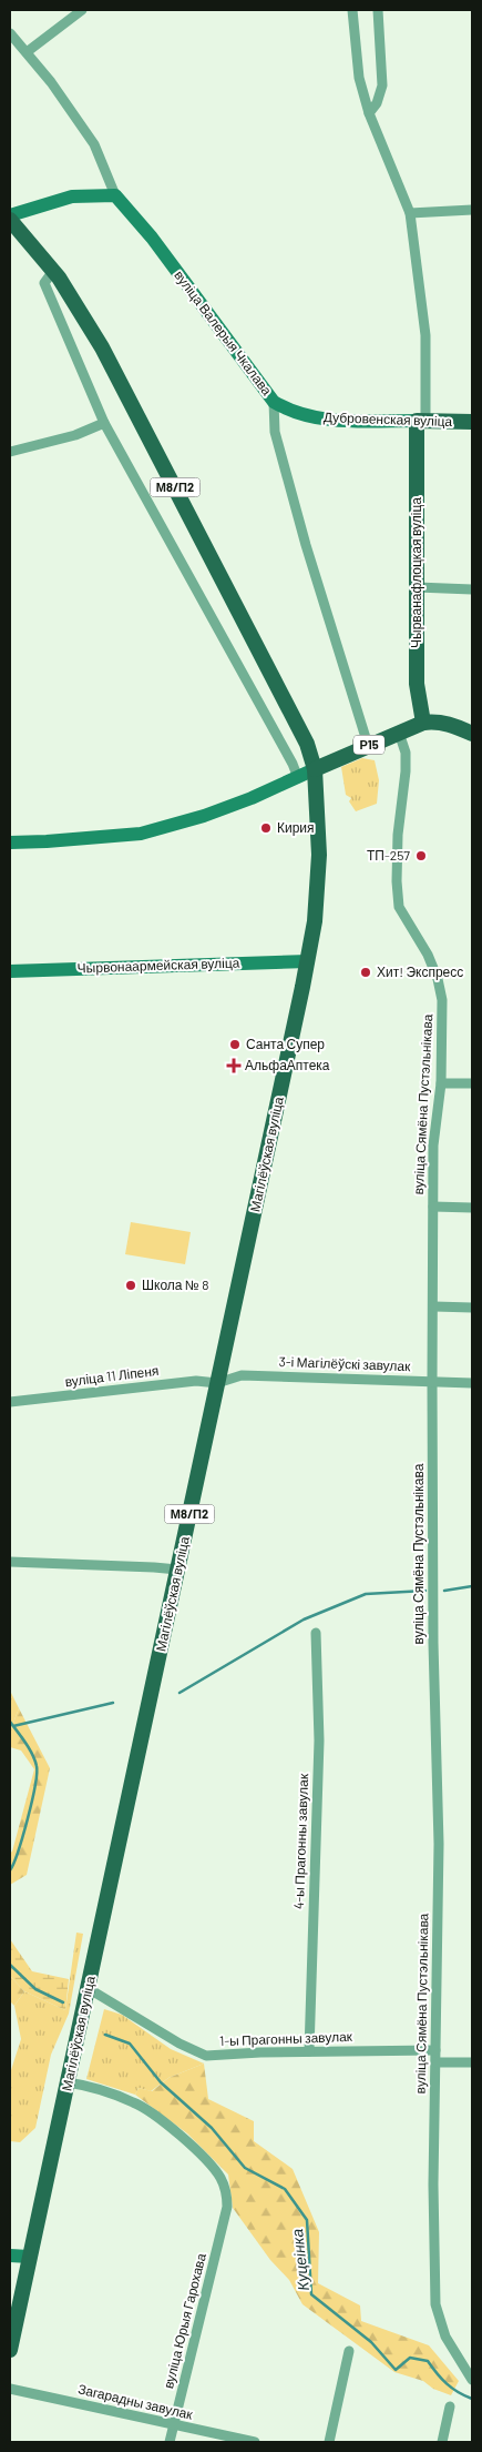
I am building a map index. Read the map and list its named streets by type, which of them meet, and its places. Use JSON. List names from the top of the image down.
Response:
{
  "streets": {
    "main road": [
      "вуліца Валерыя Чкалава",
      "Дубровенская вуліца",
      "М8/П2",
      "Чырванафлоцкая вуліца",
      "Р15",
      "Чырвонаармейская вуліца",
      "Магілёўская вуліца"
    ],
    "street": [
      "вуліца Сямёна Пустэльнікава",
      "3-і Магілёўскі завулак",
      "вуліца 11 Ліпеня",
      "4-ы Прагонны завулак",
      "1-ы Прагонны завулак",
      "вуліца Юрыя Гарохава",
      "Загарадны завулак"
    ]
  },
  "crossings": [
    ["вуліца Валерыя Чкалава", "Дубровенская вуліца"],
    ["вуліца Валерыя Чкалава", "Р15"],
    ["Дубровенская вуліца", "Чырванафлоцкая вуліца"],
    ["М8/П2", "Р15"],
    ["М8/П2", "Магілёўская вуліца"],
    ["Чырванафлоцкая вуліца", "Р15"],
    ["Р15", "вуліца Сямёна Пустэльнікава"],
    ["Р15", "Магілёўская вуліца"],
    ["Чырвонаармейская вуліца", "Магілёўская вуліца"],
    ["вуліца Сямёна Пустэльнікава", "3-і Магілёўскі завулак"],
    ["вуліца Сямёна Пустэльнікава", "1-ы Прагонны завулак"],
    ["Магілёўская вуліца", "3-і Магілёўскі завулак"],
    ["Магілёўская вуліца", "вуліца 11 Ліпеня"],
    ["Магілёўская вуліца", "1-ы Прагонны завулак"],
    ["Магілёўская вуліца", "вуліца Юрыя Гарохава"],
    ["3-і Магілёўскі завулак", "вуліца 11 Ліпеня"],
    ["4-ы Прагонны завулак", "1-ы Прагонны завулак"],
    ["вуліца Юрыя Гарохава", "Загарадны завулак"]
  ],
  "water": ["Куцеінка"],
  "places": {
    "other": [
      "Кирия",
      "ТП-257",
      "Хит! Экспресс",
      "Санта Супер",
      "Школа № 8"
    ],
    "health": ["АльфаАптека"]
  }
}
